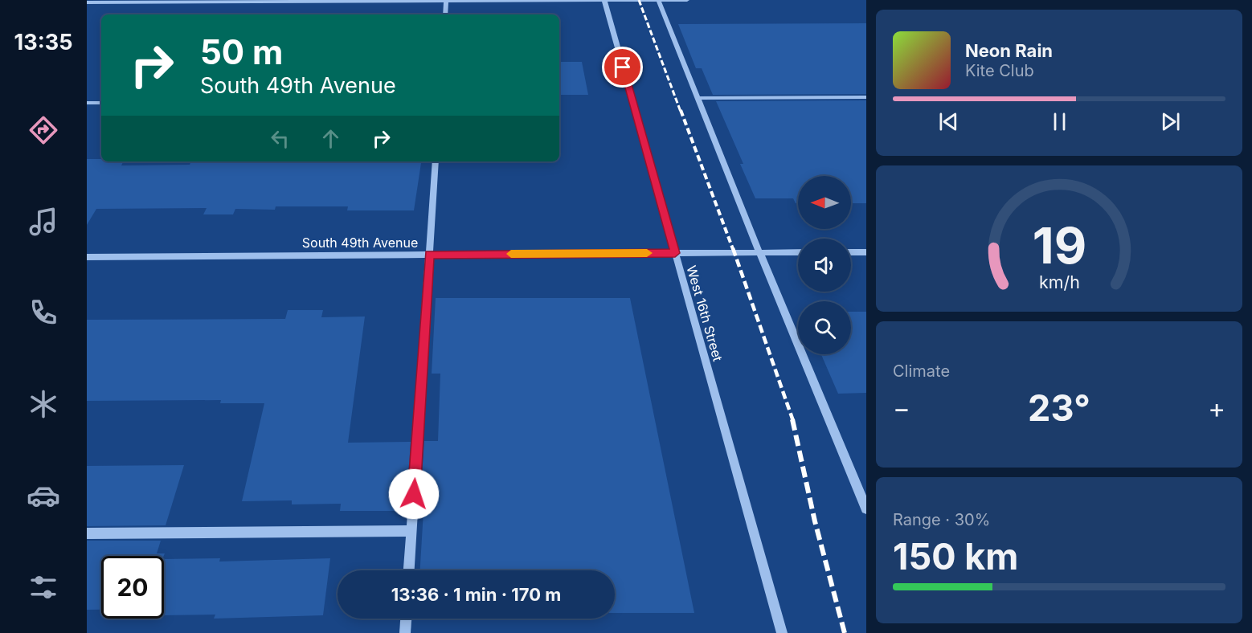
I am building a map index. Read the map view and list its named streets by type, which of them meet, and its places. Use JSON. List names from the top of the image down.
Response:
{
  "streets": {
    "street": ["South 49th Avenue", "West 16th Street"]
  },
  "crossings": [
    ["South 49th Avenue", "West 16th Street"]
  ],
  "north": "left",
  "page": {
    "tabs": "13:35",
    "turn": ["50 m", "South 49th Avenue"],
    "song": ["Neon Rain", "Kite Club"],
    "tile": [
      "Climate",
      ["Range · 30%", "150 km"]
    ],
    "heat": ["−", "23°", "+"],
    "limit": "20",
    "trip": "13:36 · 1 min · 170 m",
    "gauge": ["19", "km/h"]
  }
}
